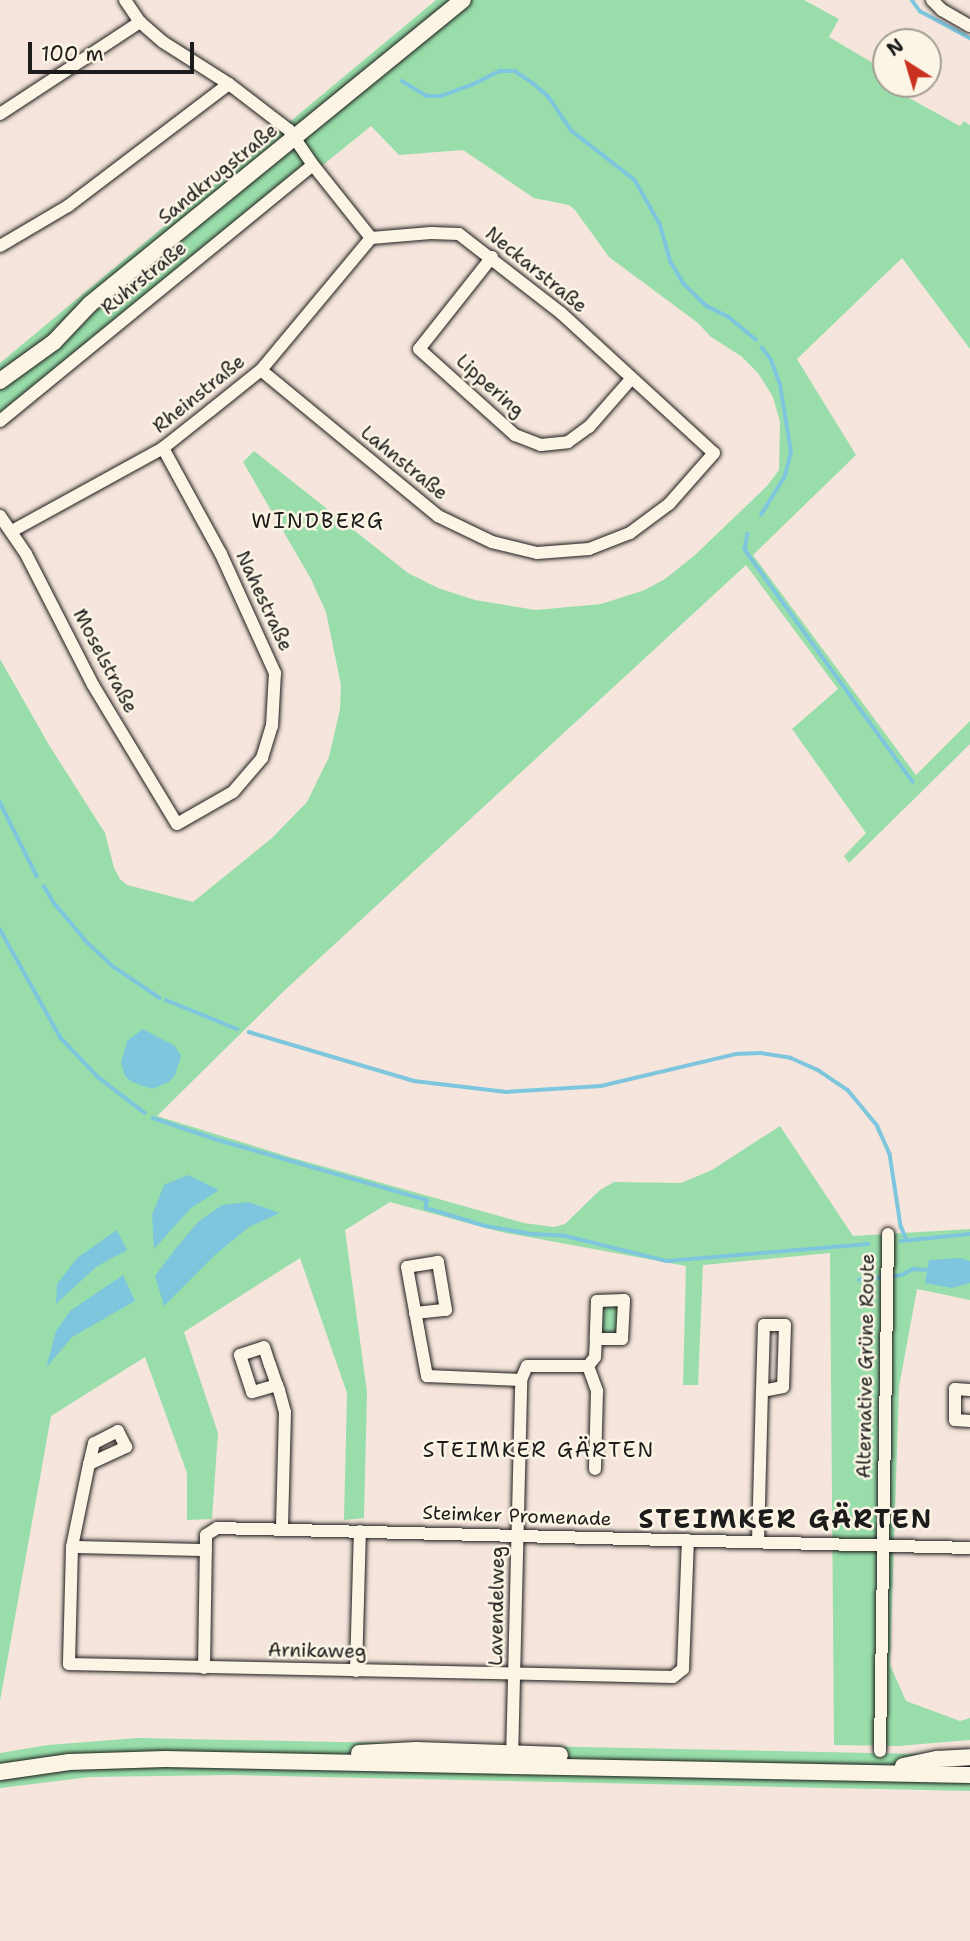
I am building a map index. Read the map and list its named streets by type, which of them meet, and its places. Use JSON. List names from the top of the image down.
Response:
{
  "streets": {
    "street": [
      "Sandkrugstraße",
      "Neckarstraße",
      "Ruhrstraße",
      "Lippering",
      "Rheinstraße",
      "Lahnstraße",
      "Nahestraße",
      "Moselstraße",
      "Alternative Grüne Route",
      "Steimker Promenade",
      "Lavendelweg",
      "Arnikaweg"
    ]
  },
  "crossings": [
    ["Neckarstraße", "Lippering"],
    ["Neckarstraße", "Rheinstraße"],
    ["Neckarstraße", "Lahnstraße"],
    ["Rheinstraße", "Lahnstraße"],
    ["Rheinstraße", "Nahestraße"],
    ["Rheinstraße", "Moselstraße"],
    ["Nahestraße", "Moselstraße"],
    ["Alternative Grüne Route", "Steimker Promenade"],
    ["Steimker Promenade", "Lavendelweg"],
    ["Steimker Promenade", "Arnikaweg"],
    ["Lavendelweg", "Arnikaweg"]
  ],
  "districts": ["WINDBERG", "STEIMKER GÄRTEN", "STEIMKER GÄRTEN"],
  "scale_bar": "100 m",
  "north": "top left"
}
